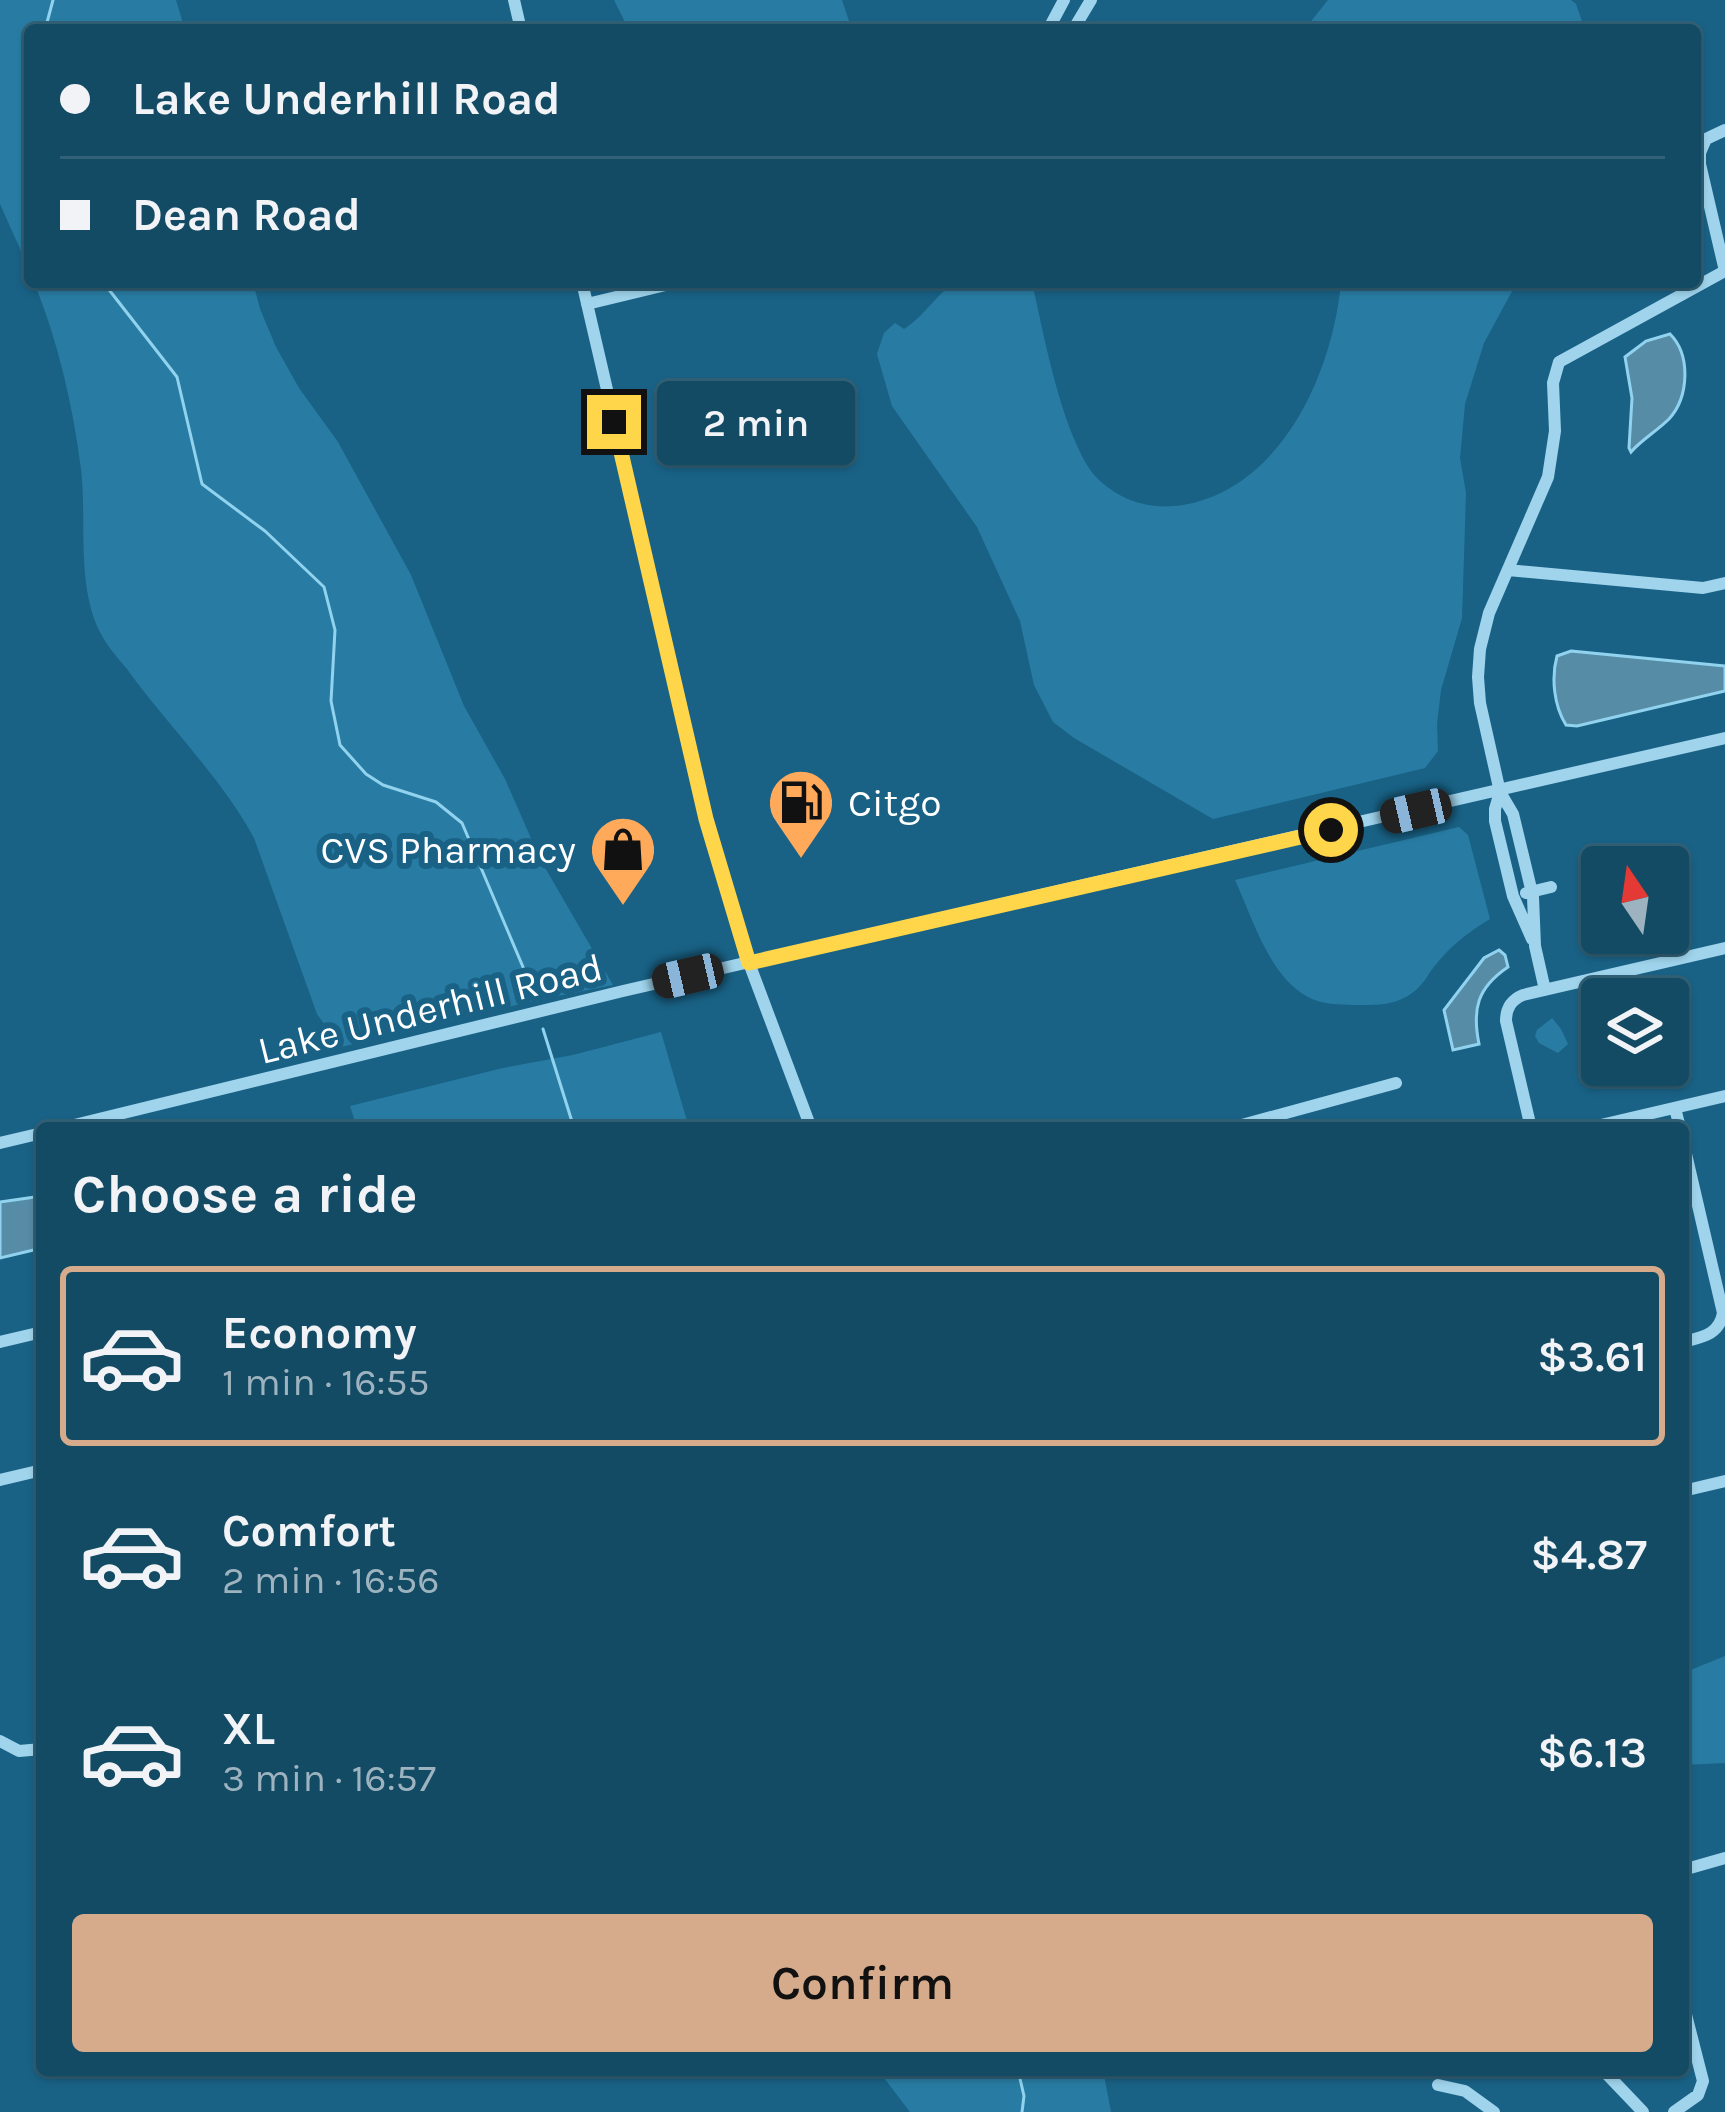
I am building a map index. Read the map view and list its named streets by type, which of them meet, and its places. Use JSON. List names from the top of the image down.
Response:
{
  "streets": {
    "street": ["Lake Underhill Road"]
  },
  "places": {
    "fuel station": ["Citgo"],
    "shop": ["CVS Pharmacy"]
  },
  "north": "top",
  "page": {
    "banner": ["Lake Underhill Road", "Dean Road"],
    "bubble": "2 min",
    "heading": "Choose a ride",
    "list": [
      {
        "name": "Economy",
        "note": "1 min · 16:55",
        "value": "$3.61"
      },
      {
        "name": "Comfort",
        "note": "2 min · 16:56",
        "value": "$4.87"
      },
      {
        "name": "XL",
        "note": "3 min · 16:57",
        "value": "$6.13"
      }
    ],
    "buttons": "Confirm"
  }
}
